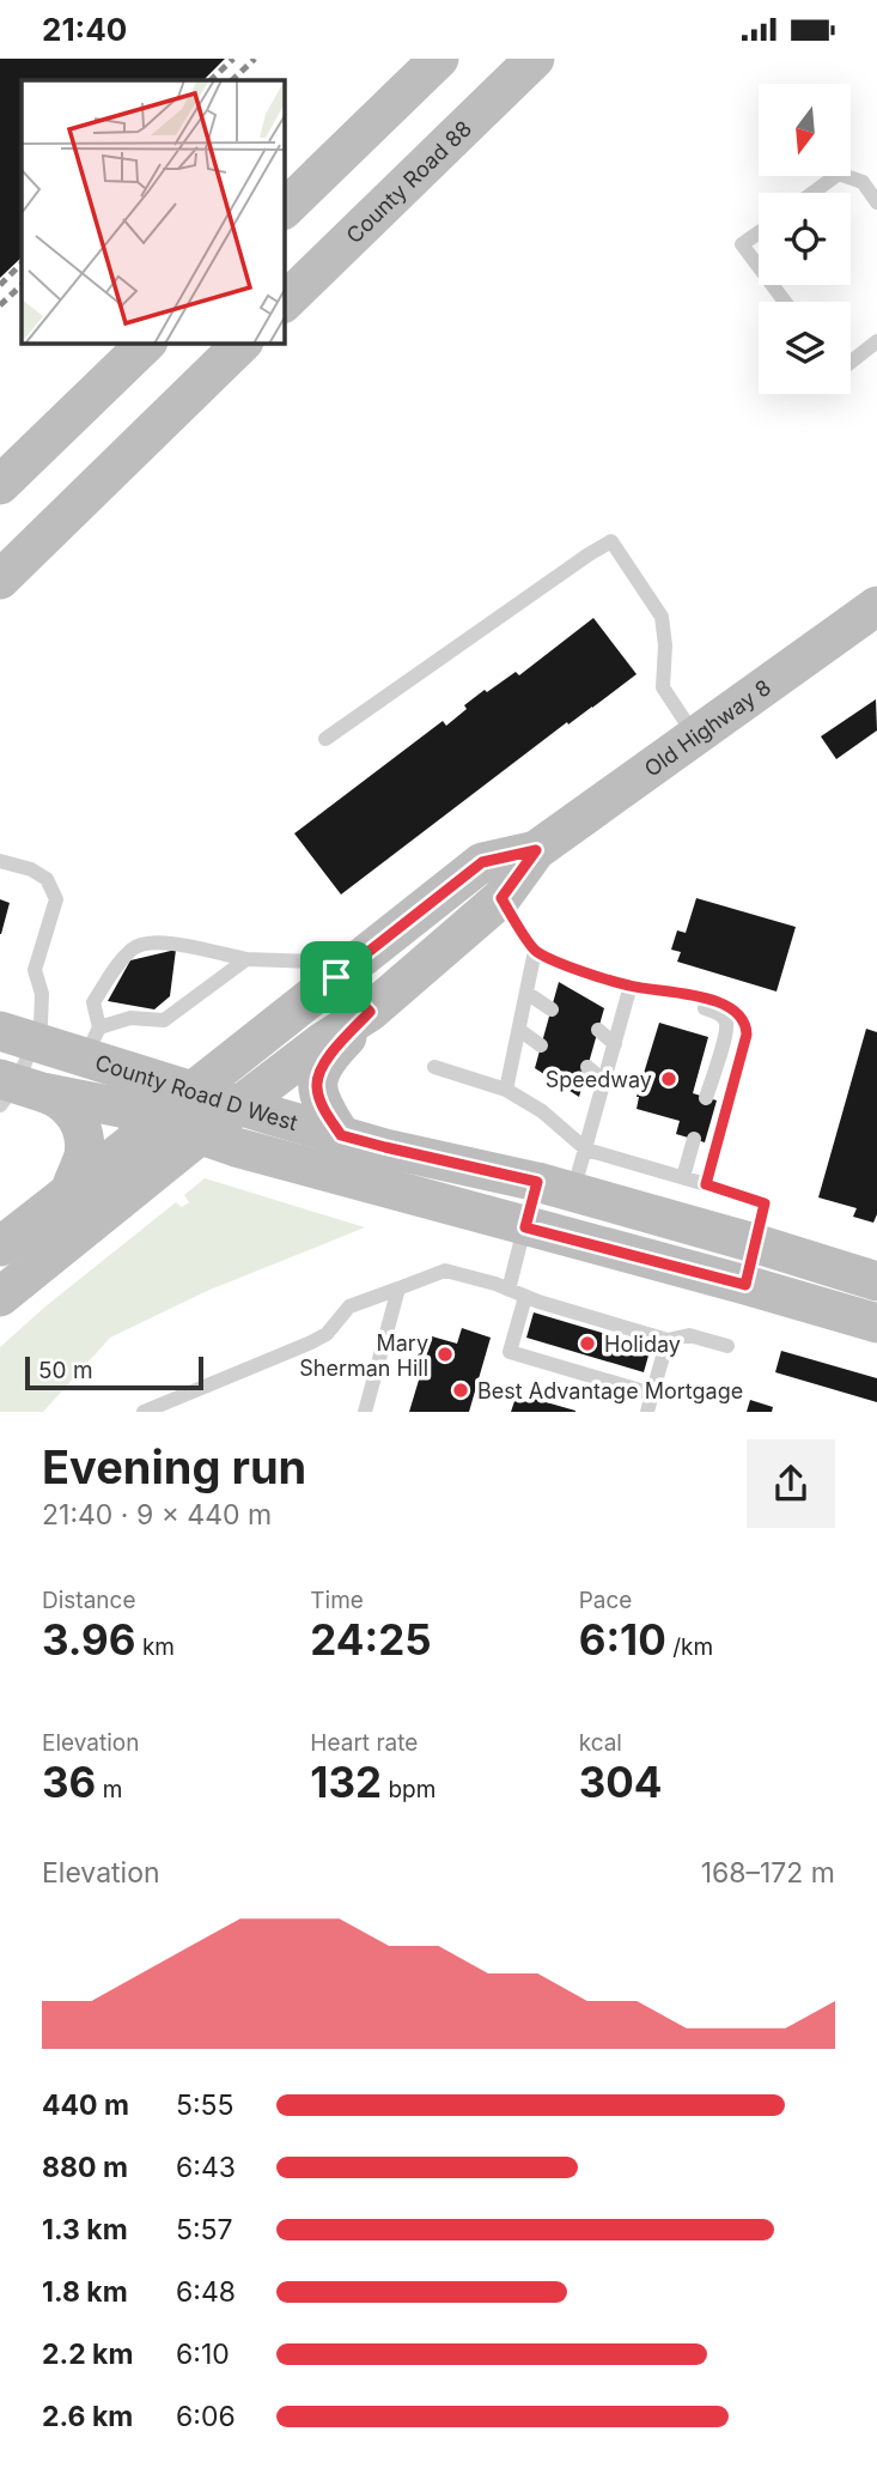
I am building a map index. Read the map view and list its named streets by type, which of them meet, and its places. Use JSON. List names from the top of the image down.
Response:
{
  "streets": {
    "main road": ["County Road 88", "Old Highway 8", "County Road D West"]
  },
  "crossings": [
    ["Old Highway 8", "County Road D West"]
  ],
  "places": [
    "Speedway",
    "Holiday",
    "Mary Sherman Hill",
    "Best Advantage Mortgage"
  ],
  "scale_bar": "50 m",
  "north": "bottom",
  "page": {
    "status": "21:40",
    "scale": "50 m",
    "heading": ["Evening run", "21:40 · 9 × 440 m"],
    "stats": [
      ["Distance", "3.96 km"],
      ["Time", "24:25"],
      ["Pace", "6:10 /km"],
      ["Elevation", "36 m"],
      ["Heart rate", "132 bpm"],
      ["kcal", "304"]
    ],
    "chart": ["Elevation", "168–172 m"],
    "list": [
      {
        "name": "440 m",
        "note": "5:55"
      },
      {
        "name": "880 m",
        "note": "6:43"
      },
      {
        "name": "1.3 km",
        "note": "5:57"
      },
      {
        "name": "1.8 km",
        "note": "6:48"
      },
      {
        "name": "2.2 km",
        "note": "6:10"
      },
      {
        "name": "2.6 km",
        "note": "6:06"
      }
    ]
  }
}
